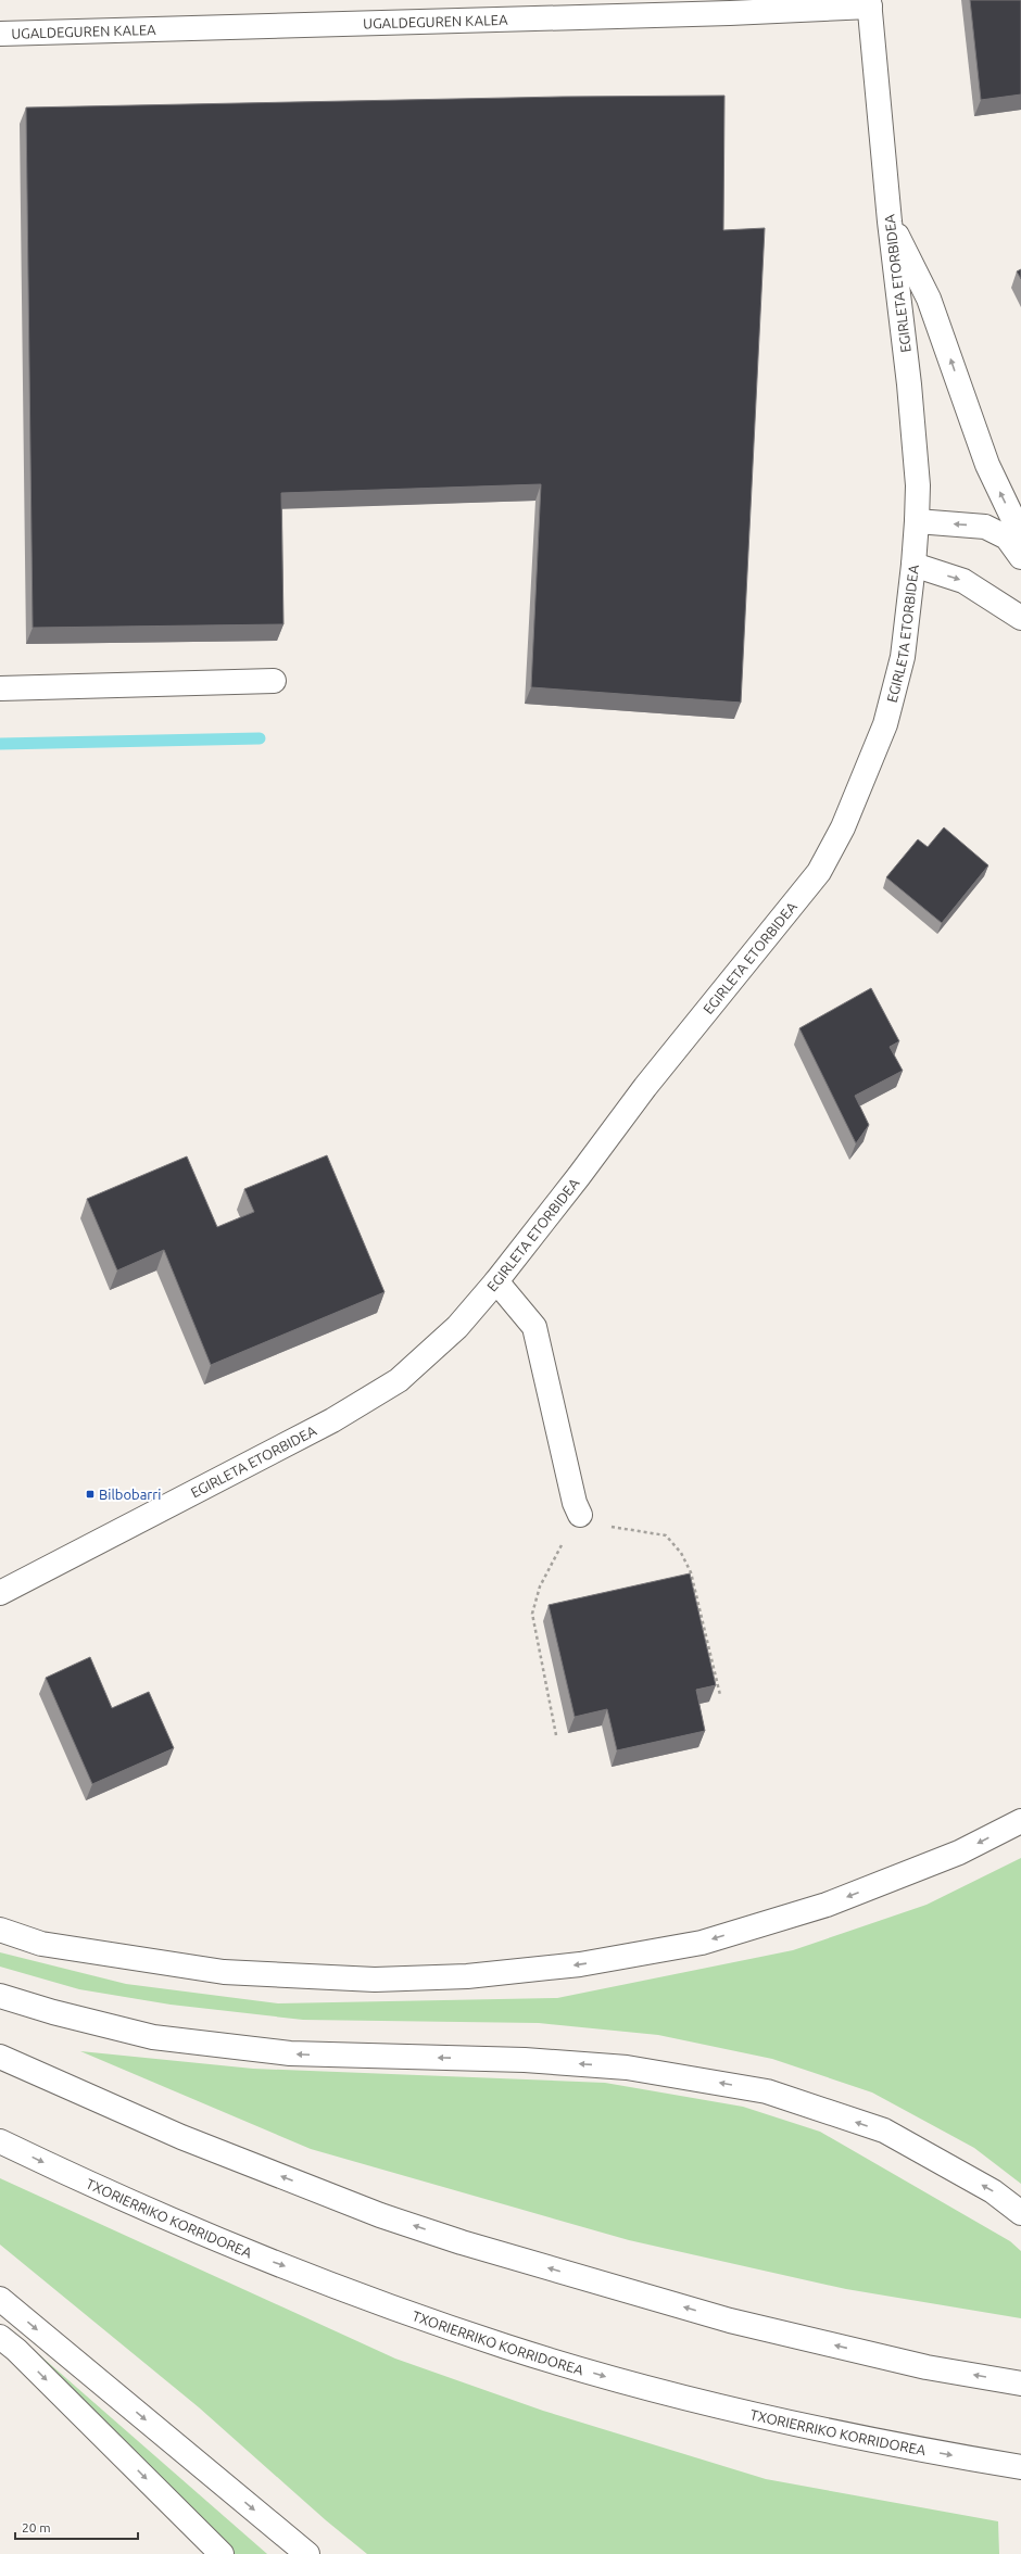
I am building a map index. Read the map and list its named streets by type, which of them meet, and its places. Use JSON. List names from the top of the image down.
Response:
{
  "streets": {
    "main road": ["UGALDEGUREN KALEA", "EGIRLETA ETORBIDEA", "TXORIERRIKO KORRIDOREA"]
  },
  "crossings": [
    ["UGALDEGUREN KALEA", "EGIRLETA ETORBIDEA"]
  ],
  "places": {
    "transit": ["Bilbobarri"]
  },
  "scale_bar": "20 m"
}
